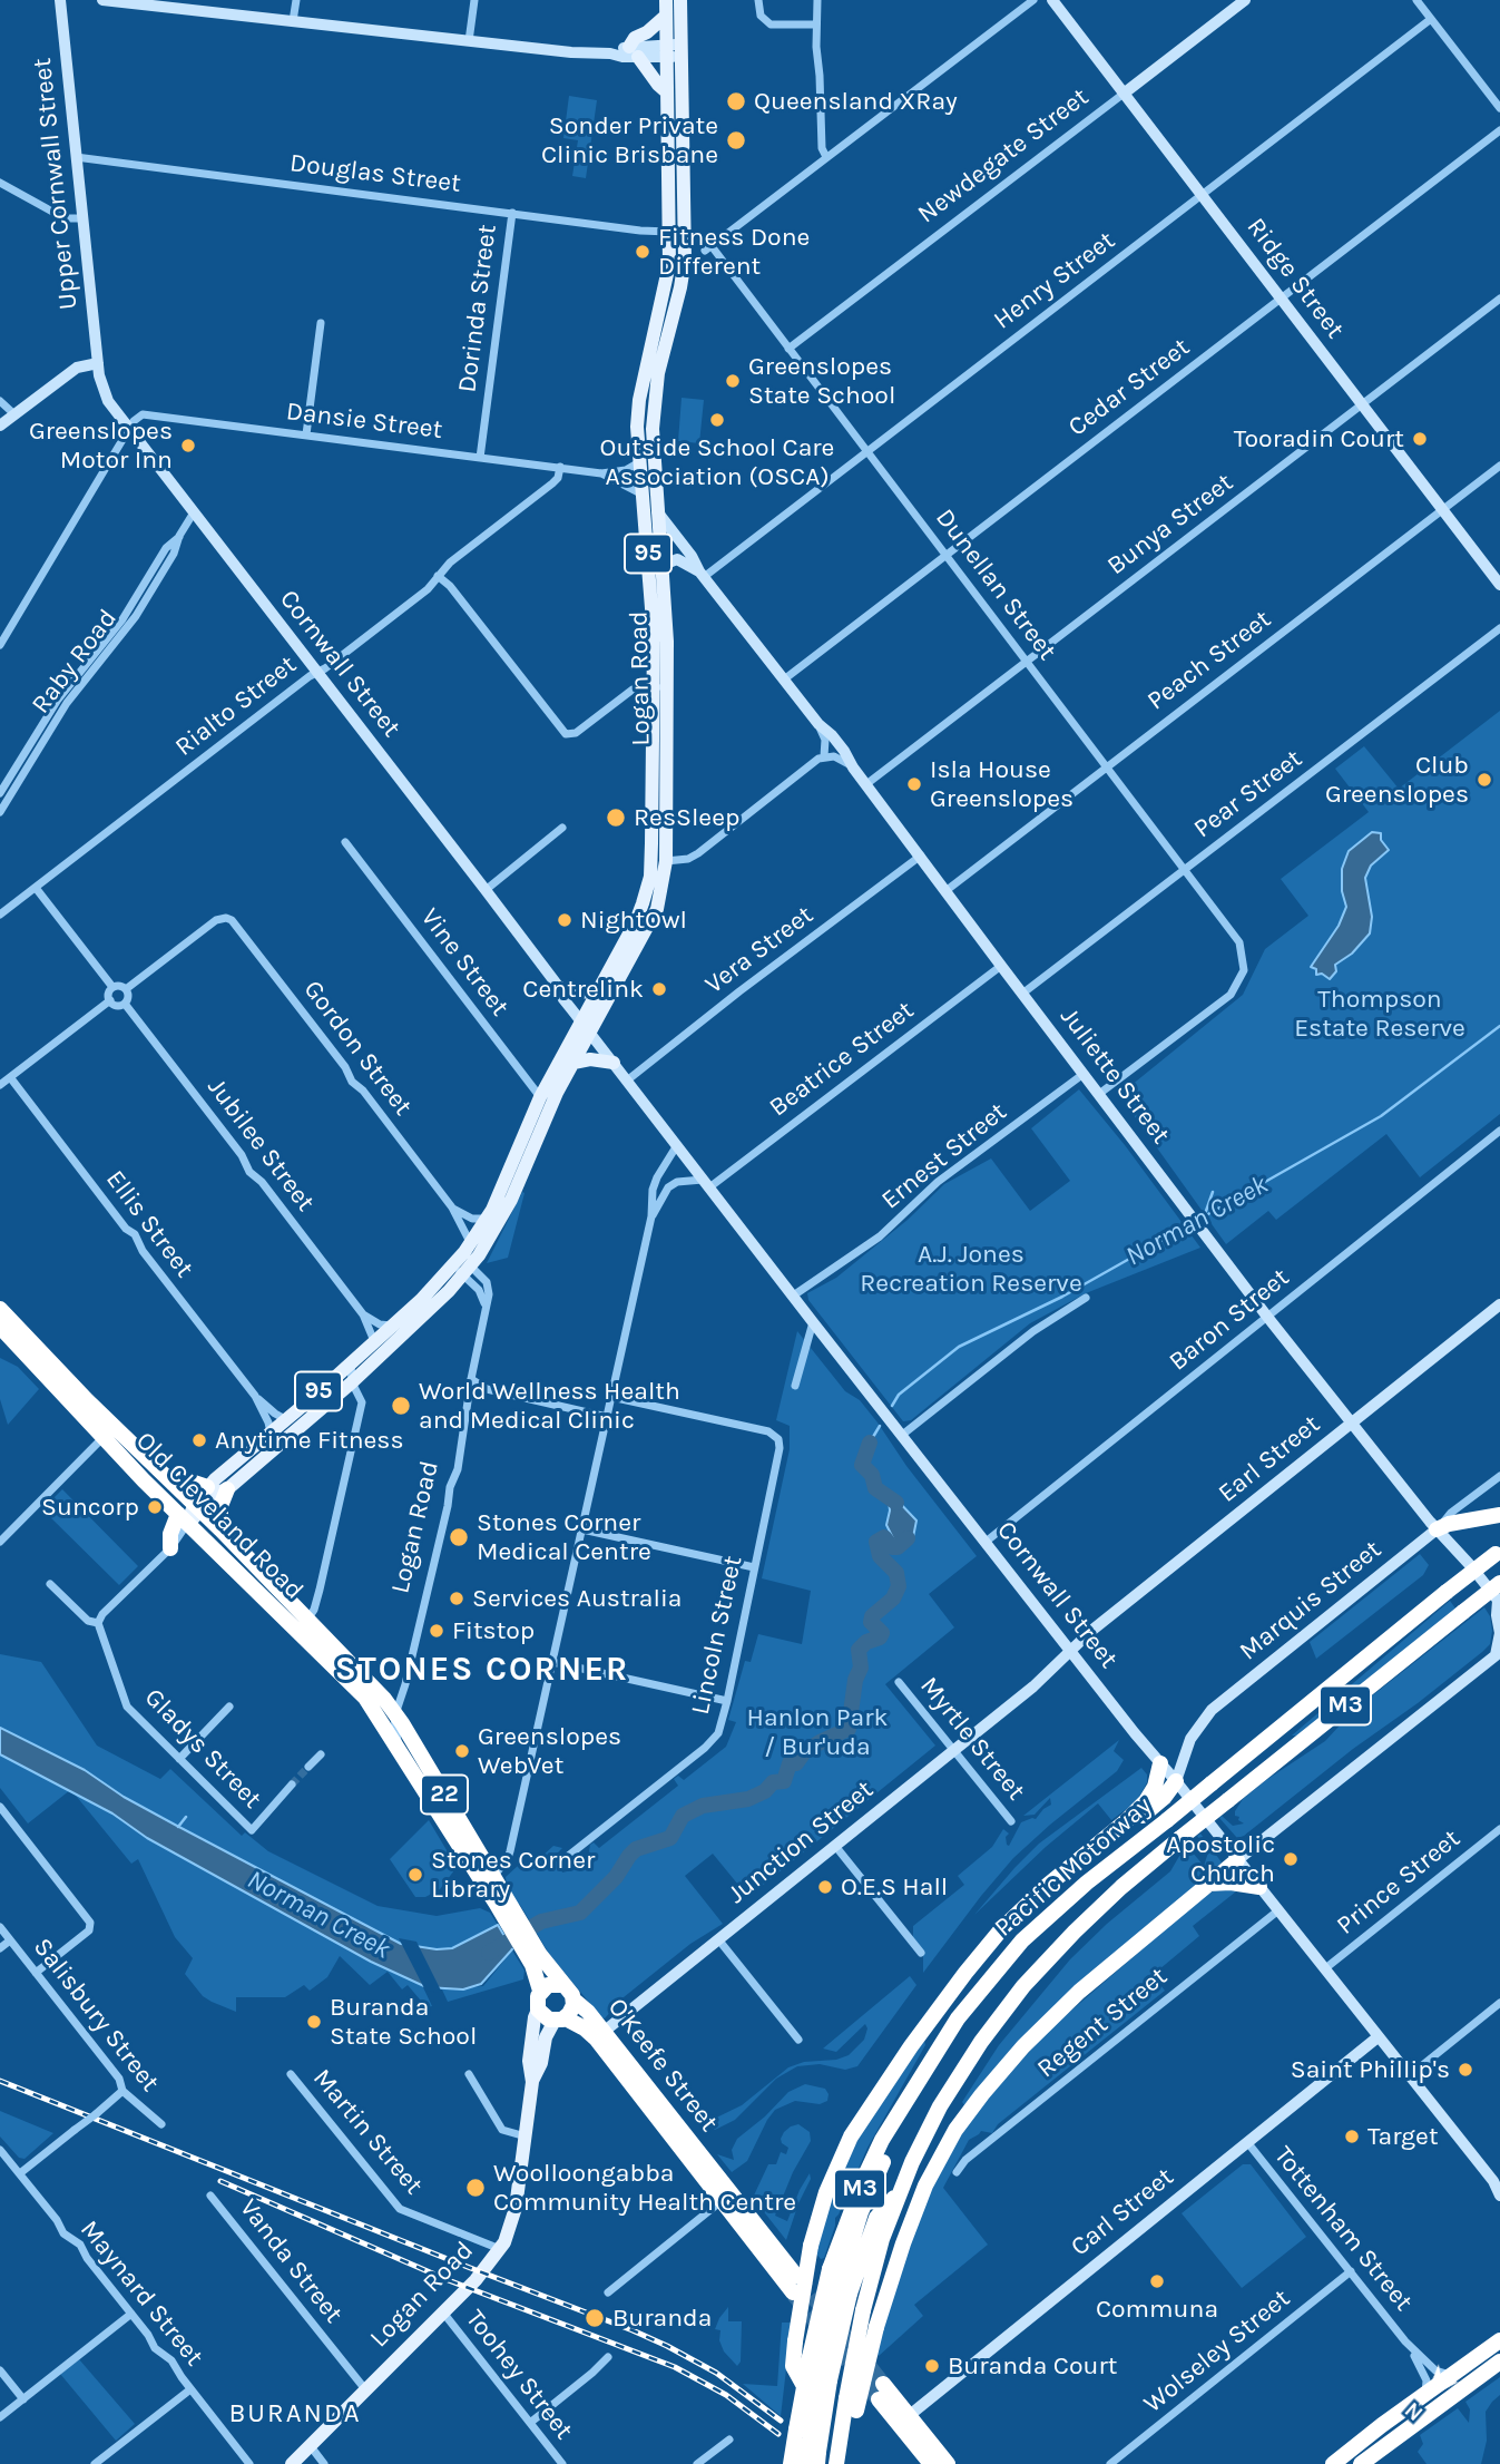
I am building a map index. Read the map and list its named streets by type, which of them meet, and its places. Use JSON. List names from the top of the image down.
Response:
{
  "streets": {
    "highway": [
      "Old Cleveland Road",
      "M3",
      "22",
      "Pacific Motorway",
      "O'Keefe Street"
    ],
    "main road": [
      "Newdegate Street",
      "Upper Cornwall Street",
      "Ridge Street",
      "95",
      "Cornwall Street",
      "Logan Road",
      "Juliette Street",
      "Earl Street",
      "Marquis Street",
      "Junction Street",
      "Carl Street"
    ],
    "street": [
      "Douglas Street",
      "Henry Street",
      "Dorinda Street",
      "Cedar Street",
      "Dansie Street",
      "Bunya Street",
      "Dunellan Street",
      "Peach Street",
      "Raby Road",
      "Rialto Street",
      "Pear Street",
      "Vera Street",
      "Vine Street",
      "Gordon Street",
      "Beatrice Street",
      "Jubilee Street",
      "Ernest Street",
      "Ellis Street",
      "Baron Street",
      "Lincoln Street",
      "Myrtle Street",
      "Gladys Street",
      "Prince Street",
      "Salisbury Street",
      "Regent Street",
      "Martin Street",
      "Tottenham Street",
      "Vanda Street",
      "Maynard Street",
      "Wolseley Street",
      "Toohey Street"
    ]
  },
  "crossings": [
    ["Newdegate Street", "Ridge Street"],
    ["Newdegate Street", "Dunellan Street"],
    ["Douglas Street", "Upper Cornwall Street"],
    ["Douglas Street", "Dorinda Street"],
    ["Douglas Street", "Dunellan Street"],
    ["Douglas Street", "Logan Road"],
    ["Upper Cornwall Street", "Cornwall Street"],
    ["Ridge Street", "Henry Street"],
    ["Ridge Street", "Cedar Street"],
    ["Ridge Street", "Bunya Street"],
    ["Ridge Street", "Peach Street"],
    ["Henry Street", "Dunellan Street"],
    ["Henry Street", "Juliette Street"],
    ["Dorinda Street", "Dansie Street"],
    ["Cedar Street", "Dunellan Street"],
    ["Cedar Street", "Juliette Street"],
    ["Dansie Street", "Cornwall Street"],
    ["Dansie Street", "Logan Road"],
    ["Dansie Street", "Rialto Street"],
    ["Bunya Street", "Dunellan Street"],
    ["Bunya Street", "Juliette Street"],
    ["95", "Logan Road"],
    ["95", "Jubilee Street"],
    ["95", "Ellis Street"],
    ["95", "Old Cleveland Road"],
    ["Dunellan Street", "Peach Street"],
    ["Dunellan Street", "Logan Road"],
    ["Dunellan Street", "Pear Street"],
    ["Dunellan Street", "Juliette Street"],
    ["Peach Street", "Juliette Street"],
    ["Raby Road", "Cornwall Street"],
    ["Cornwall Street", "Logan Road"],
    ["Cornwall Street", "Rialto Street"],
    ["Cornwall Street", "Vera Street"],
    ["Cornwall Street", "Beatrice Street"],
    ["Cornwall Street", "Ernest Street"],
    ["Cornwall Street", "Baron Street"],
    ["Cornwall Street", "Earl Street"],
    ["Cornwall Street", "Marquis Street"],
    ["Cornwall Street", "Junction Street"],
    ["Cornwall Street", "Prince Street"],
    ["Cornwall Street", "Regent Street"],
    ["Cornwall Street", "Carl Street"],
    ["Logan Road", "Vine Street"],
    ["Logan Road", "Gordon Street"],
    ["Logan Road", "Juliette Street"],
    ["Logan Road", "Old Cleveland Road"],
    ["Logan Road", "22"],
    ["Logan Road", "O'Keefe Street"],
    ["Logan Road", "Martin Street"],
    ["Logan Road", "Vanda Street"],
    ["Logan Road", "Toohey Street"],
    ["Pear Street", "Juliette Street"],
    ["Vera Street", "Juliette Street"],
    ["Gordon Street", "Jubilee Street"],
    ["Beatrice Street", "Juliette Street"],
    ["Juliette Street", "Ernest Street"],
    ["Juliette Street", "Baron Street"],
    ["Juliette Street", "Earl Street"],
    ["Juliette Street", "Marquis Street"],
    ["Earl Street", "Junction Street"],
    ["Old Cleveland Road", "22"],
    ["Myrtle Street", "Junction Street"],
    ["22", "O'Keefe Street"],
    ["Junction Street", "O'Keefe Street"],
    ["Carl Street", "Tottenham Street"],
    ["Tottenham Street", "Wolseley Street"]
  ],
  "districts": ["STONES CORNER", "BURANDA"],
  "water": ["Norman Creek"],
  "parks": ["Thompson Estate Reserve", "A.J. Jones Recreation Reserve", "Hanlon Park / Bur'uda"],
  "places": [
    "Queensland XRay",
    "Sonder Private Clinic Brisbane",
    "Fitness Done Different",
    "Greenslopes State School",
    "Outside School Care Association (OSCA)",
    "Tooradin Court",
    "Greenslopes Motor Inn",
    "Club Greenslopes",
    "Isla House Greenslopes",
    "ResSleep",
    "NightOwl",
    "Centrelink",
    "World Wellness Health and Medical Clinic",
    "Anytime Fitness",
    "Suncorp",
    "Stones Corner Medical Centre",
    "Services Australia",
    "Fitstop",
    "Greenslopes WebVet",
    "Apostolic Church",
    "Stones Corner Library",
    "O.E.S Hall",
    "Buranda State School",
    "Saint Phillip's",
    "Target",
    "Woolloongabba Community Health Centre",
    "Communa",
    "Buranda",
    "Buranda Court"
  ],
  "north": "bottom left"
}
